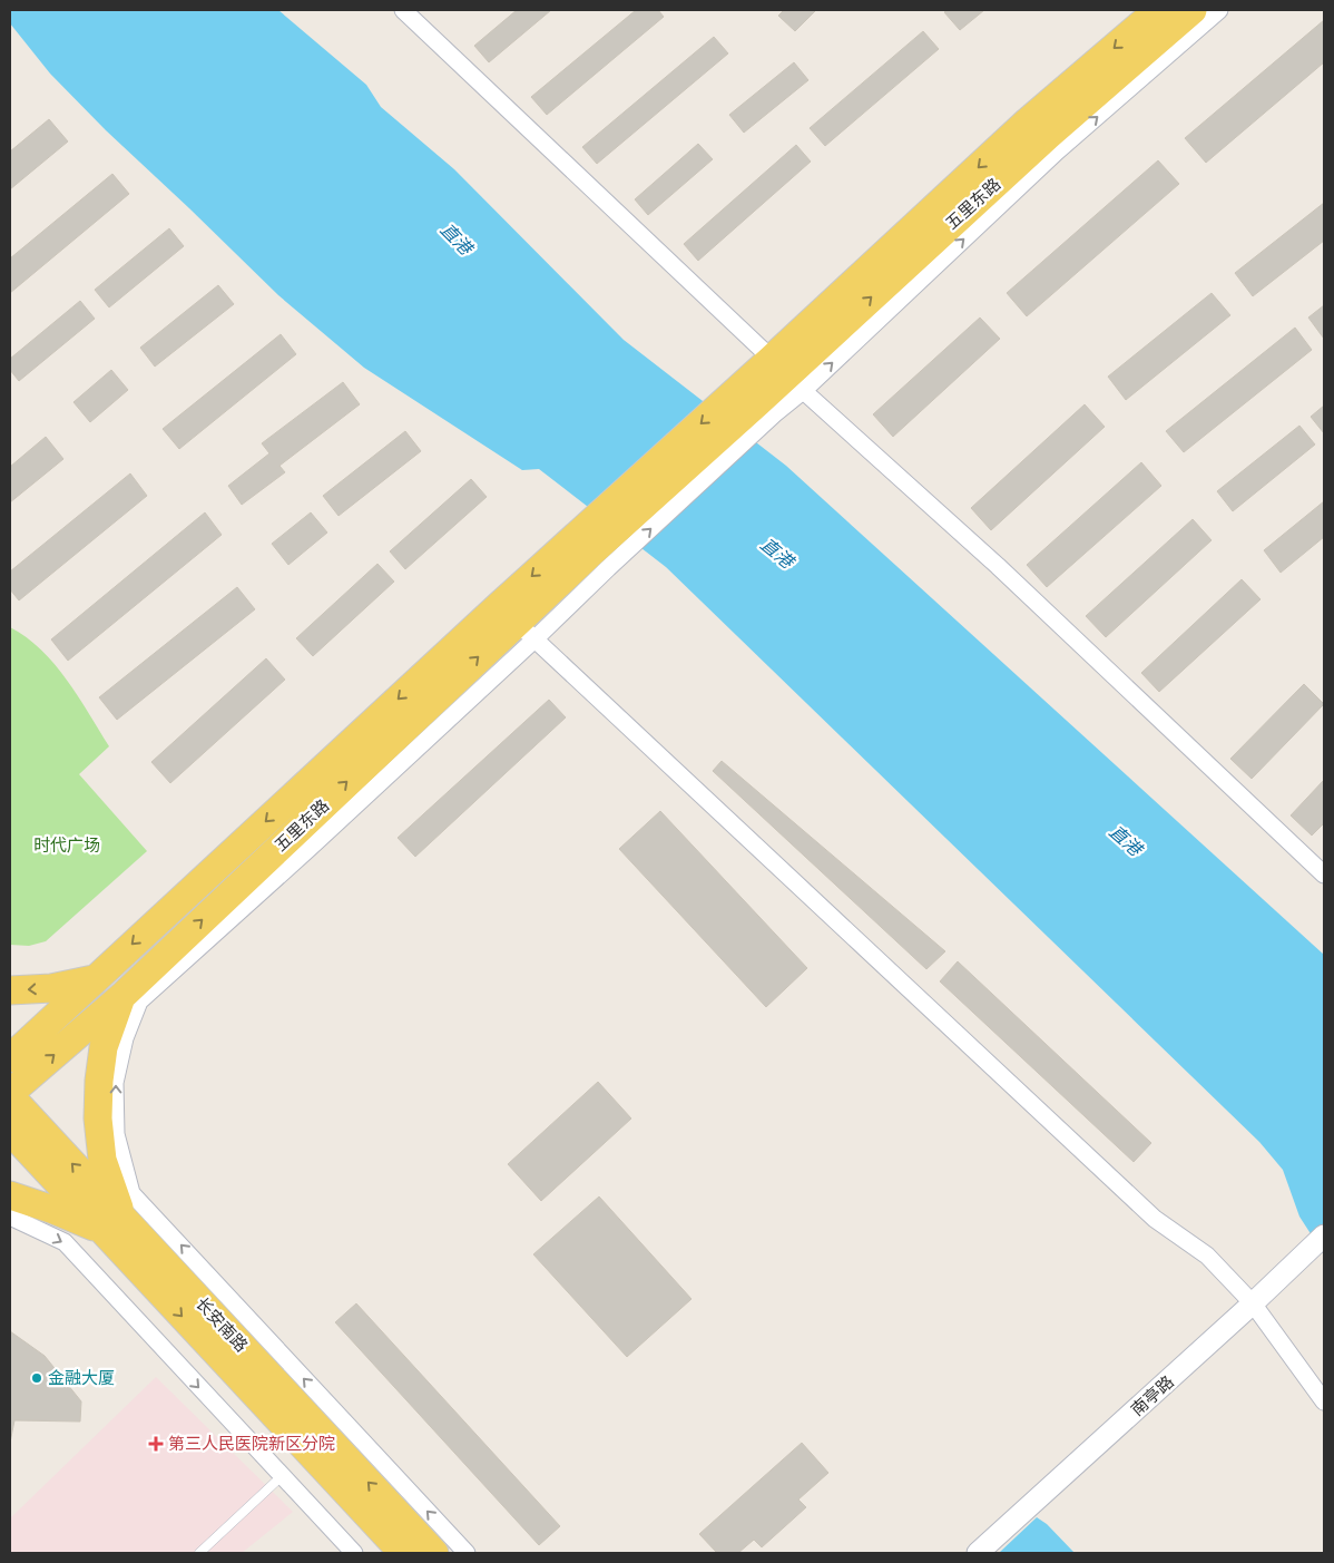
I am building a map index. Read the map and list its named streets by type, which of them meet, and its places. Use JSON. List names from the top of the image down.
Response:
{
  "streets": {
    "main road": ["五里东路", "长安南路"],
    "street": ["南亭路"]
  },
  "crossings": [
    ["五里东路", "长安南路"]
  ],
  "water": ["直港"],
  "parks": ["时代广场"],
  "places": {
    "other": ["金融大厦"],
    "health": ["第三人民医院新区分院"]
  }
}
